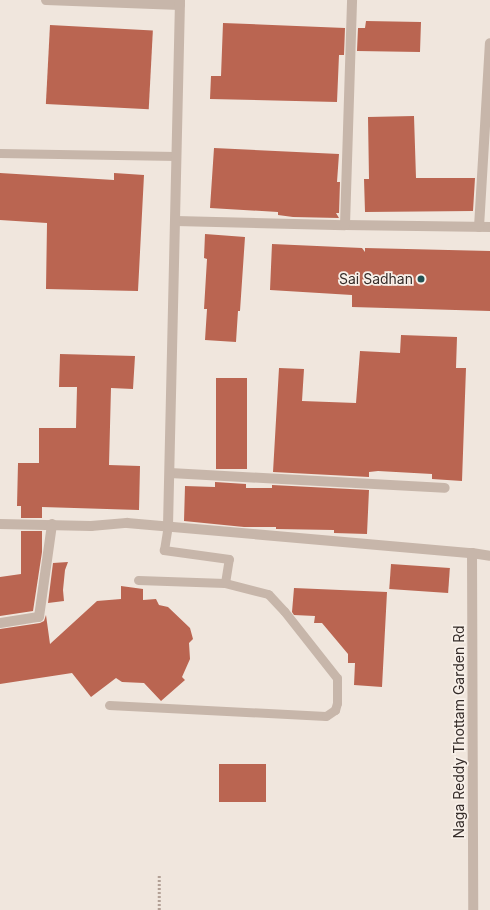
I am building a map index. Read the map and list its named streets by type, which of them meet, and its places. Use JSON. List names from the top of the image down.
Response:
{
  "streets": {
    "street": ["Naga Reddy Thottam Garden Rd"]
  },
  "places": ["Sai Sadhan"]
}
